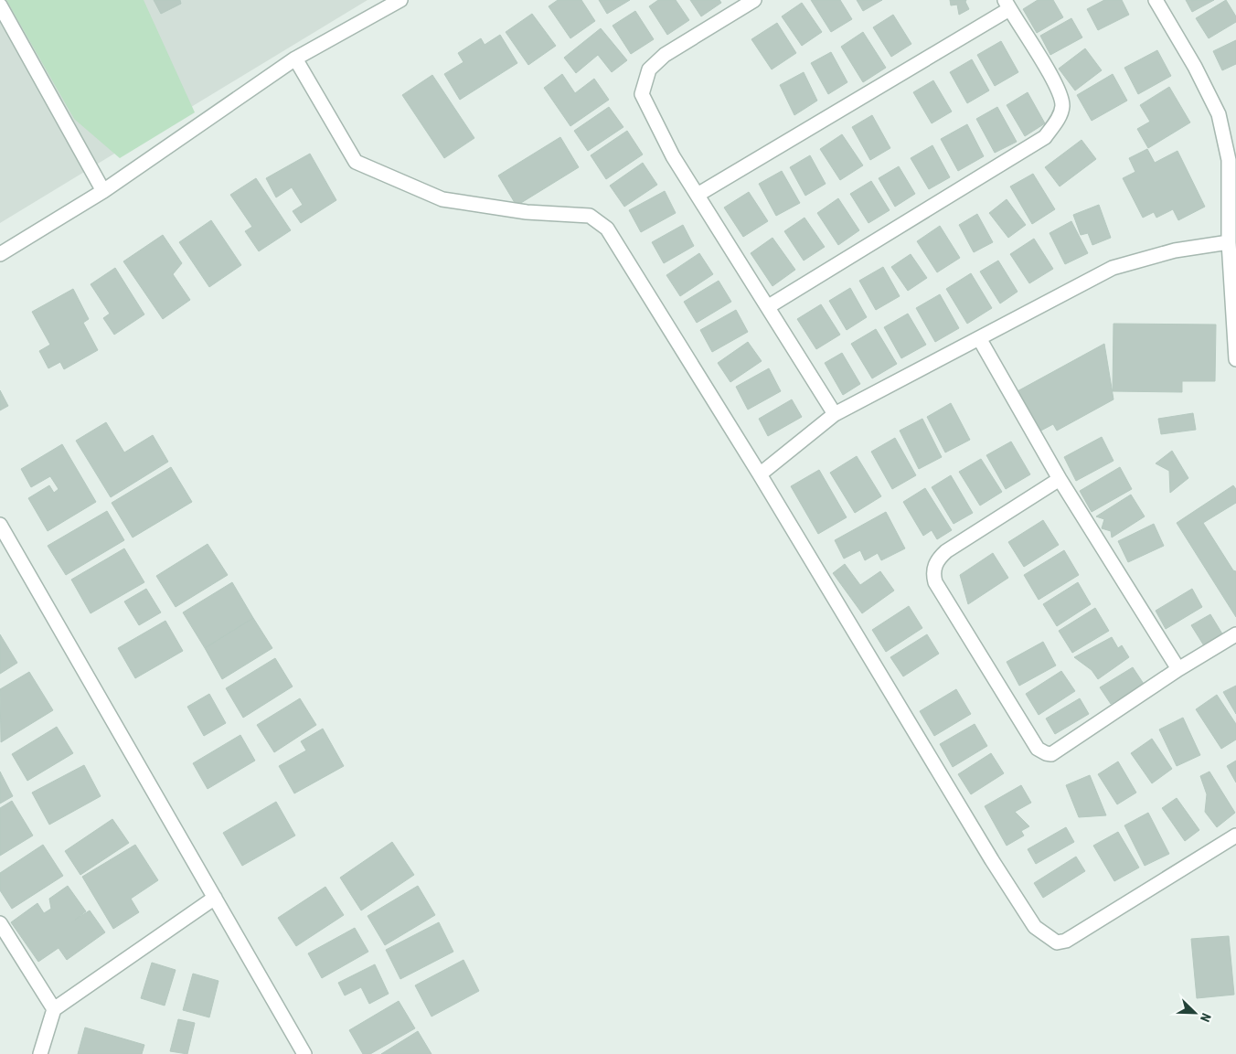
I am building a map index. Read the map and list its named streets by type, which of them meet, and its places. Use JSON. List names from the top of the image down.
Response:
{
  "north": "bottom right"
}
